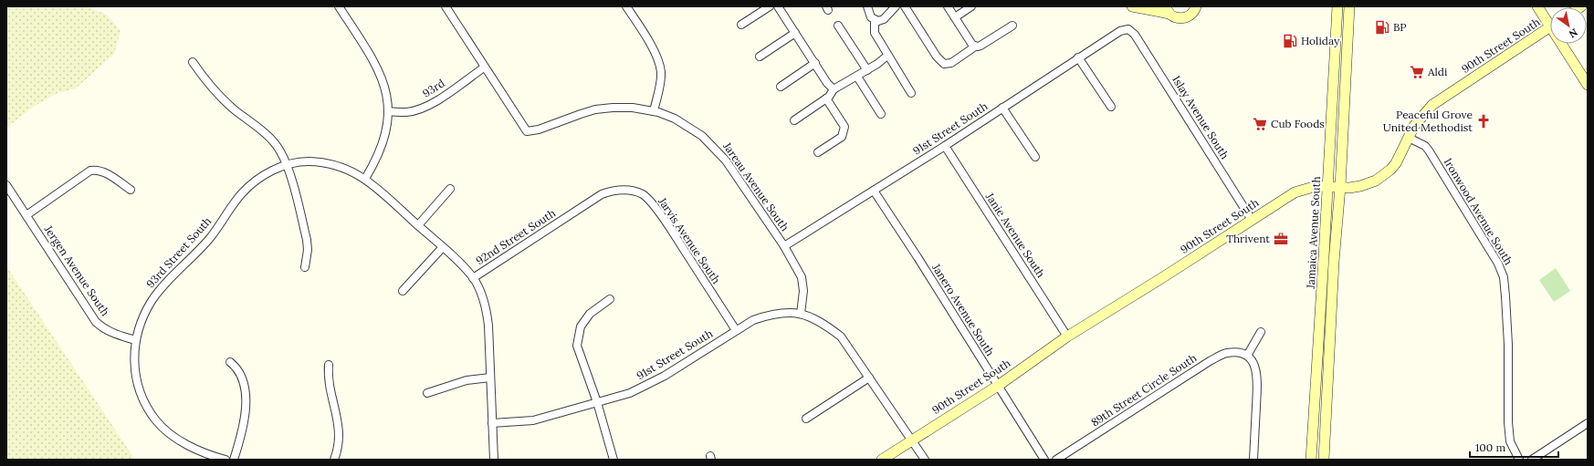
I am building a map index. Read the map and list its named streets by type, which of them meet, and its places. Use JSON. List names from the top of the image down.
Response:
{
  "streets": {
    "street": [
      "90th Street South",
      "93rd",
      "Islay Avenue South",
      "91st Street South",
      "Jareau Avenue South",
      "Ironwood Avenue South",
      "Jamaica Avenue South",
      "Janie Avenue South",
      "92nd Street South",
      "Jarvis Avenue South",
      "93rd Street South",
      "Jergen Avenue South",
      "Janero Avenue South",
      "89th Street Circle South"
    ]
  },
  "crossings": [
    ["90th Street South", "Islay Avenue South"],
    ["90th Street South", "Ironwood Avenue South"],
    ["90th Street South", "Jamaica Avenue South"],
    ["90th Street South", "Janie Avenue South"],
    ["90th Street South", "Janero Avenue South"],
    ["93rd", "Jareau Avenue South"],
    ["Islay Avenue South", "91st Street South"],
    ["91st Street South", "Jareau Avenue South"],
    ["91st Street South", "Janie Avenue South"],
    ["91st Street South", "Jarvis Avenue South"],
    ["91st Street South", "93rd Street South"],
    ["91st Street South", "Janero Avenue South"],
    ["92nd Street South", "Jarvis Avenue South"],
    ["92nd Street South", "93rd Street South"],
    ["93rd Street South", "Jergen Avenue South"]
  ],
  "places": {
    "fuel station": ["BP", "Holiday"],
    "supermarket": ["Aldi", "Cub Foods"],
    "church": ["Peaceful Grove United Methodist"],
    "office": ["Thrivent"]
  },
  "scale_bar": "100 m",
  "north": "bottom right"
}
